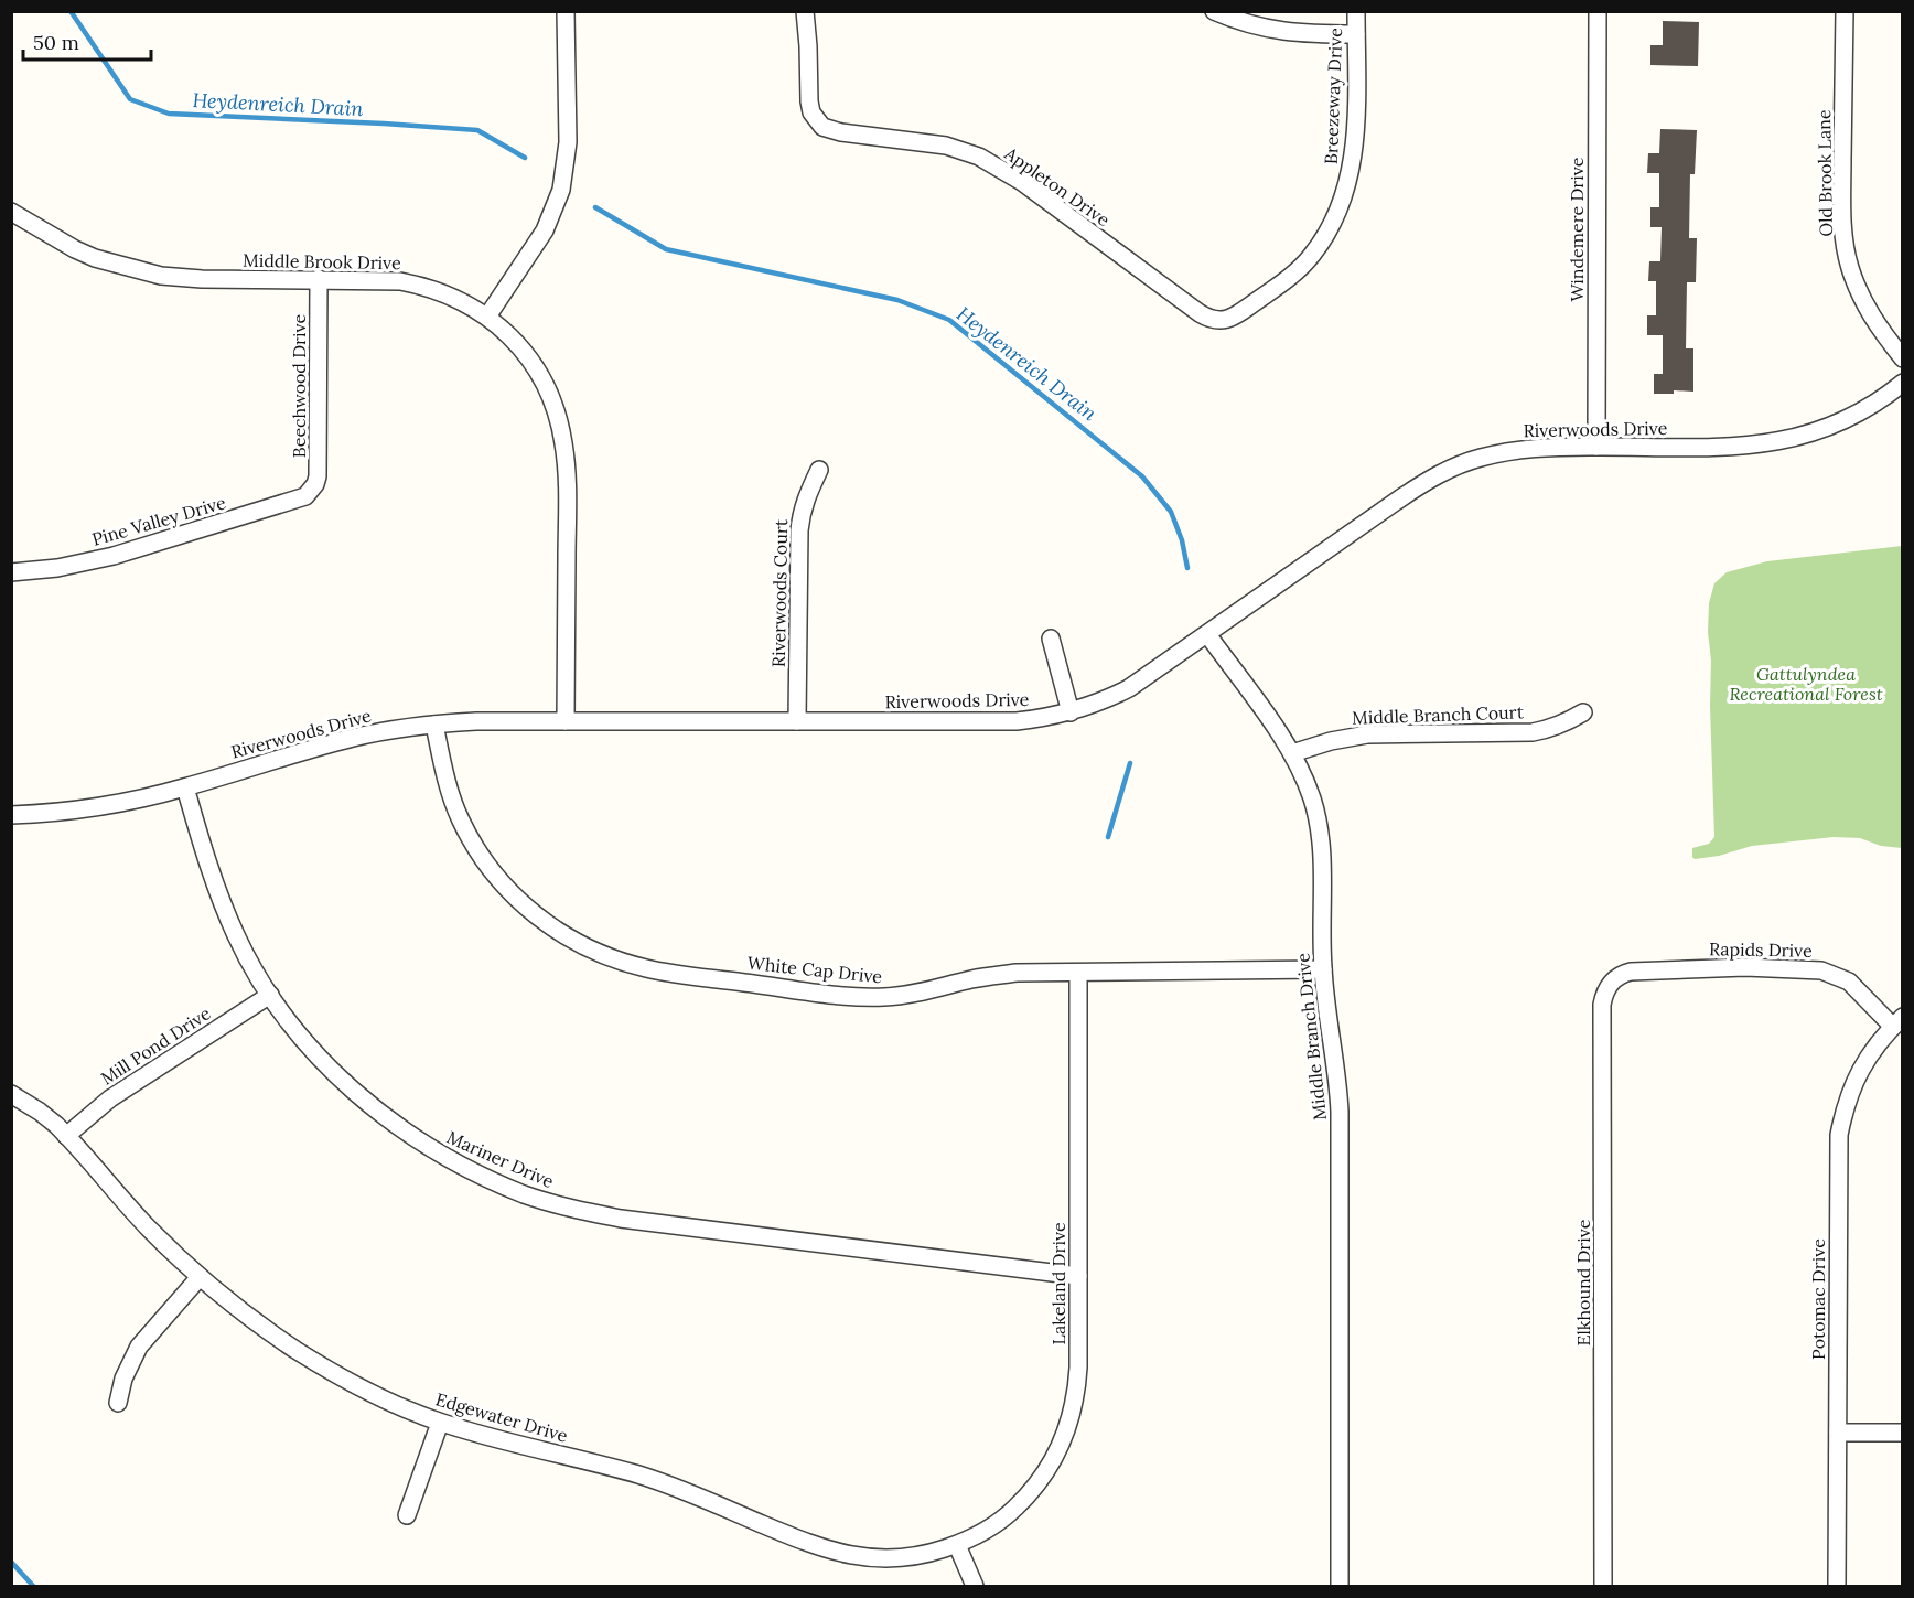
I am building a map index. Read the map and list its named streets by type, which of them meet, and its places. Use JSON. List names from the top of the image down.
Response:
{
  "streets": {
    "street": [
      "Breezeway Drive",
      "Old Brook Lane",
      "Appleton Drive",
      "Windemere Drive",
      "Middle Brook Drive",
      "Beechwood Drive",
      "Riverwoods Drive",
      "Pine Valley Drive",
      "Riverwoods Court",
      "Middle Branch Court",
      "Rapids Drive",
      "White Cap Drive",
      "Middle Branch Drive",
      "Mill Pond Drive",
      "Mariner Drive",
      "Elkhound Drive",
      "Lakeland Drive",
      "Potomac Drive",
      "Edgewater Drive"
    ]
  },
  "crossings": [
    ["Breezeway Drive", "Appleton Drive"],
    ["Windemere Drive", "Riverwoods Drive"],
    ["Middle Brook Drive", "Beechwood Drive"],
    ["Middle Brook Drive", "Riverwoods Drive"],
    ["Beechwood Drive", "Pine Valley Drive"],
    ["Riverwoods Drive", "Riverwoods Court"],
    ["Riverwoods Drive", "White Cap Drive"],
    ["Riverwoods Drive", "Middle Branch Drive"],
    ["Riverwoods Drive", "Mariner Drive"],
    ["Middle Branch Court", "Middle Branch Drive"],
    ["Rapids Drive", "Elkhound Drive"],
    ["Rapids Drive", "Potomac Drive"],
    ["White Cap Drive", "Middle Branch Drive"],
    ["White Cap Drive", "Lakeland Drive"],
    ["Mill Pond Drive", "Mariner Drive"],
    ["Mill Pond Drive", "Edgewater Drive"],
    ["Mariner Drive", "Lakeland Drive"],
    ["Lakeland Drive", "Edgewater Drive"]
  ],
  "water": ["Heydenreich Drain"],
  "parks": ["Gattulyndea Recreational Forest"],
  "scale_bar": "50 m"
}
